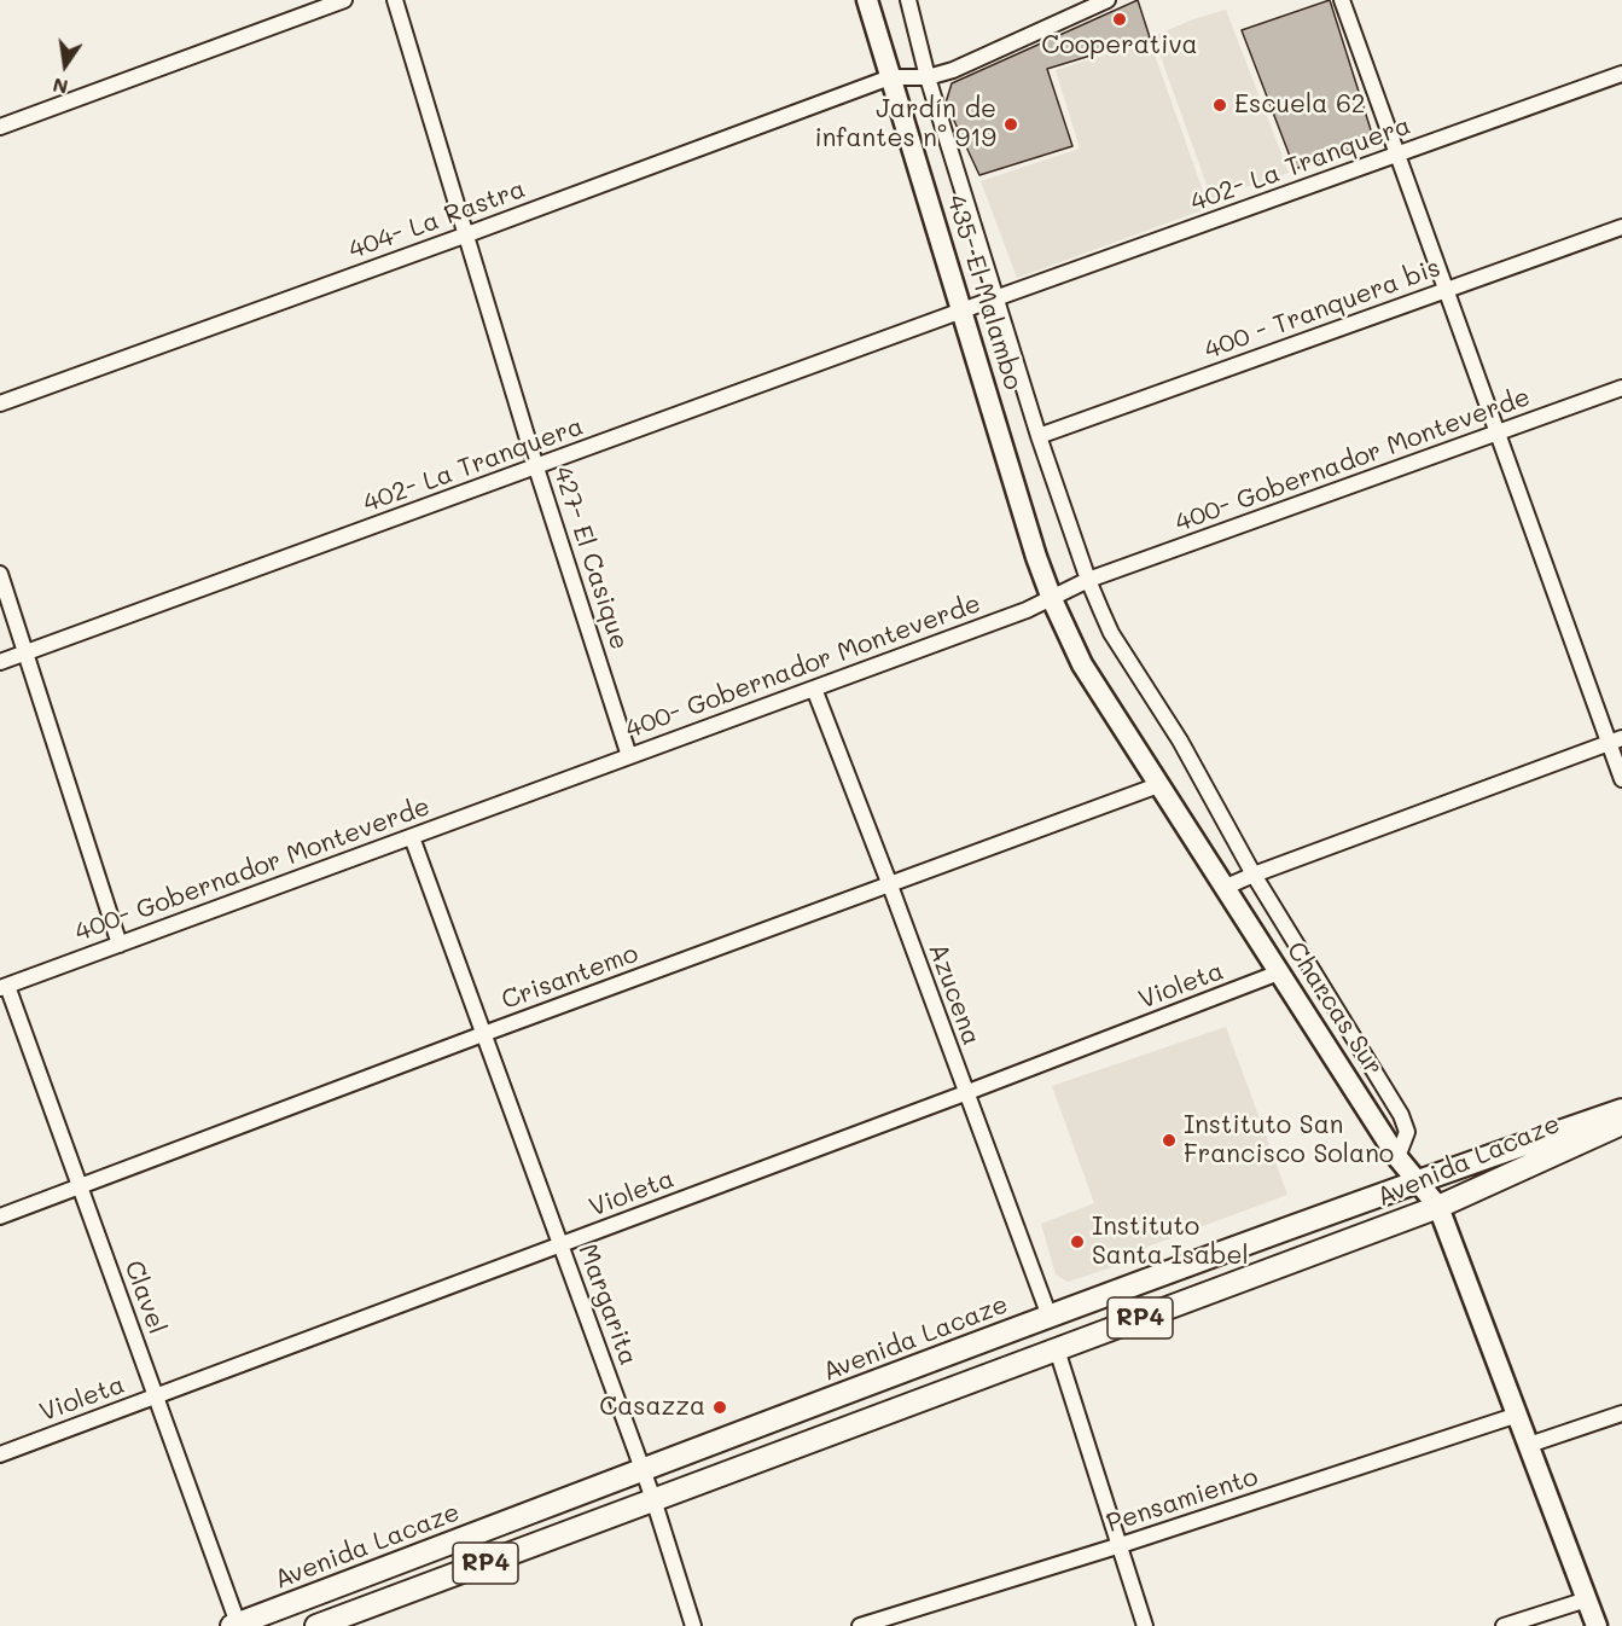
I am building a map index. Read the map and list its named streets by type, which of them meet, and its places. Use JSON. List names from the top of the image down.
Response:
{
  "streets": {
    "main road": [
      "435- El Malambo",
      "Charcas Sur",
      "Avenida Lacaze",
      "RP4"
    ],
    "street": [
      "402- La Tranquera",
      "404- La Rastra",
      "400 - Tranquera bis",
      "400- Gobernador Monteverde",
      "427- El Casique",
      "Crisantemo",
      "Violeta",
      "Azucena",
      "Clavel",
      "Margarita",
      "Pensamiento"
    ]
  },
  "crossings": [
    ["402- La Tranquera", "435- El Malambo"],
    ["402- La Tranquera", "427- El Casique"],
    ["404- La Rastra", "435- El Malambo"],
    ["404- La Rastra", "427- El Casique"],
    ["435- El Malambo", "400- Gobernador Monteverde"],
    ["435- El Malambo", "Charcas Sur"],
    ["400- Gobernador Monteverde", "427- El Casique"],
    ["400- Gobernador Monteverde", "Azucena"],
    ["400- Gobernador Monteverde", "Charcas Sur"],
    ["400- Gobernador Monteverde", "Clavel"],
    ["400- Gobernador Monteverde", "Margarita"],
    ["Crisantemo", "Azucena"],
    ["Crisantemo", "Charcas Sur"],
    ["Crisantemo", "Clavel"],
    ["Crisantemo", "Margarita"],
    ["Violeta", "Azucena"],
    ["Violeta", "Charcas Sur"],
    ["Violeta", "Clavel"],
    ["Violeta", "Margarita"],
    ["Azucena", "Avenida Lacaze"],
    ["Charcas Sur", "Avenida Lacaze"],
    ["Charcas Sur", "Pensamiento"],
    ["Avenida Lacaze", "Clavel"],
    ["Avenida Lacaze", "Margarita"]
  ],
  "places": [
    "Cooperativa",
    "Escuela 62",
    "Jardín de infantes n° 919",
    "Instituto San Francisco Solano",
    "Instituto Santa Isabel",
    "Casazza"
  ],
  "north": "bottom"
}
